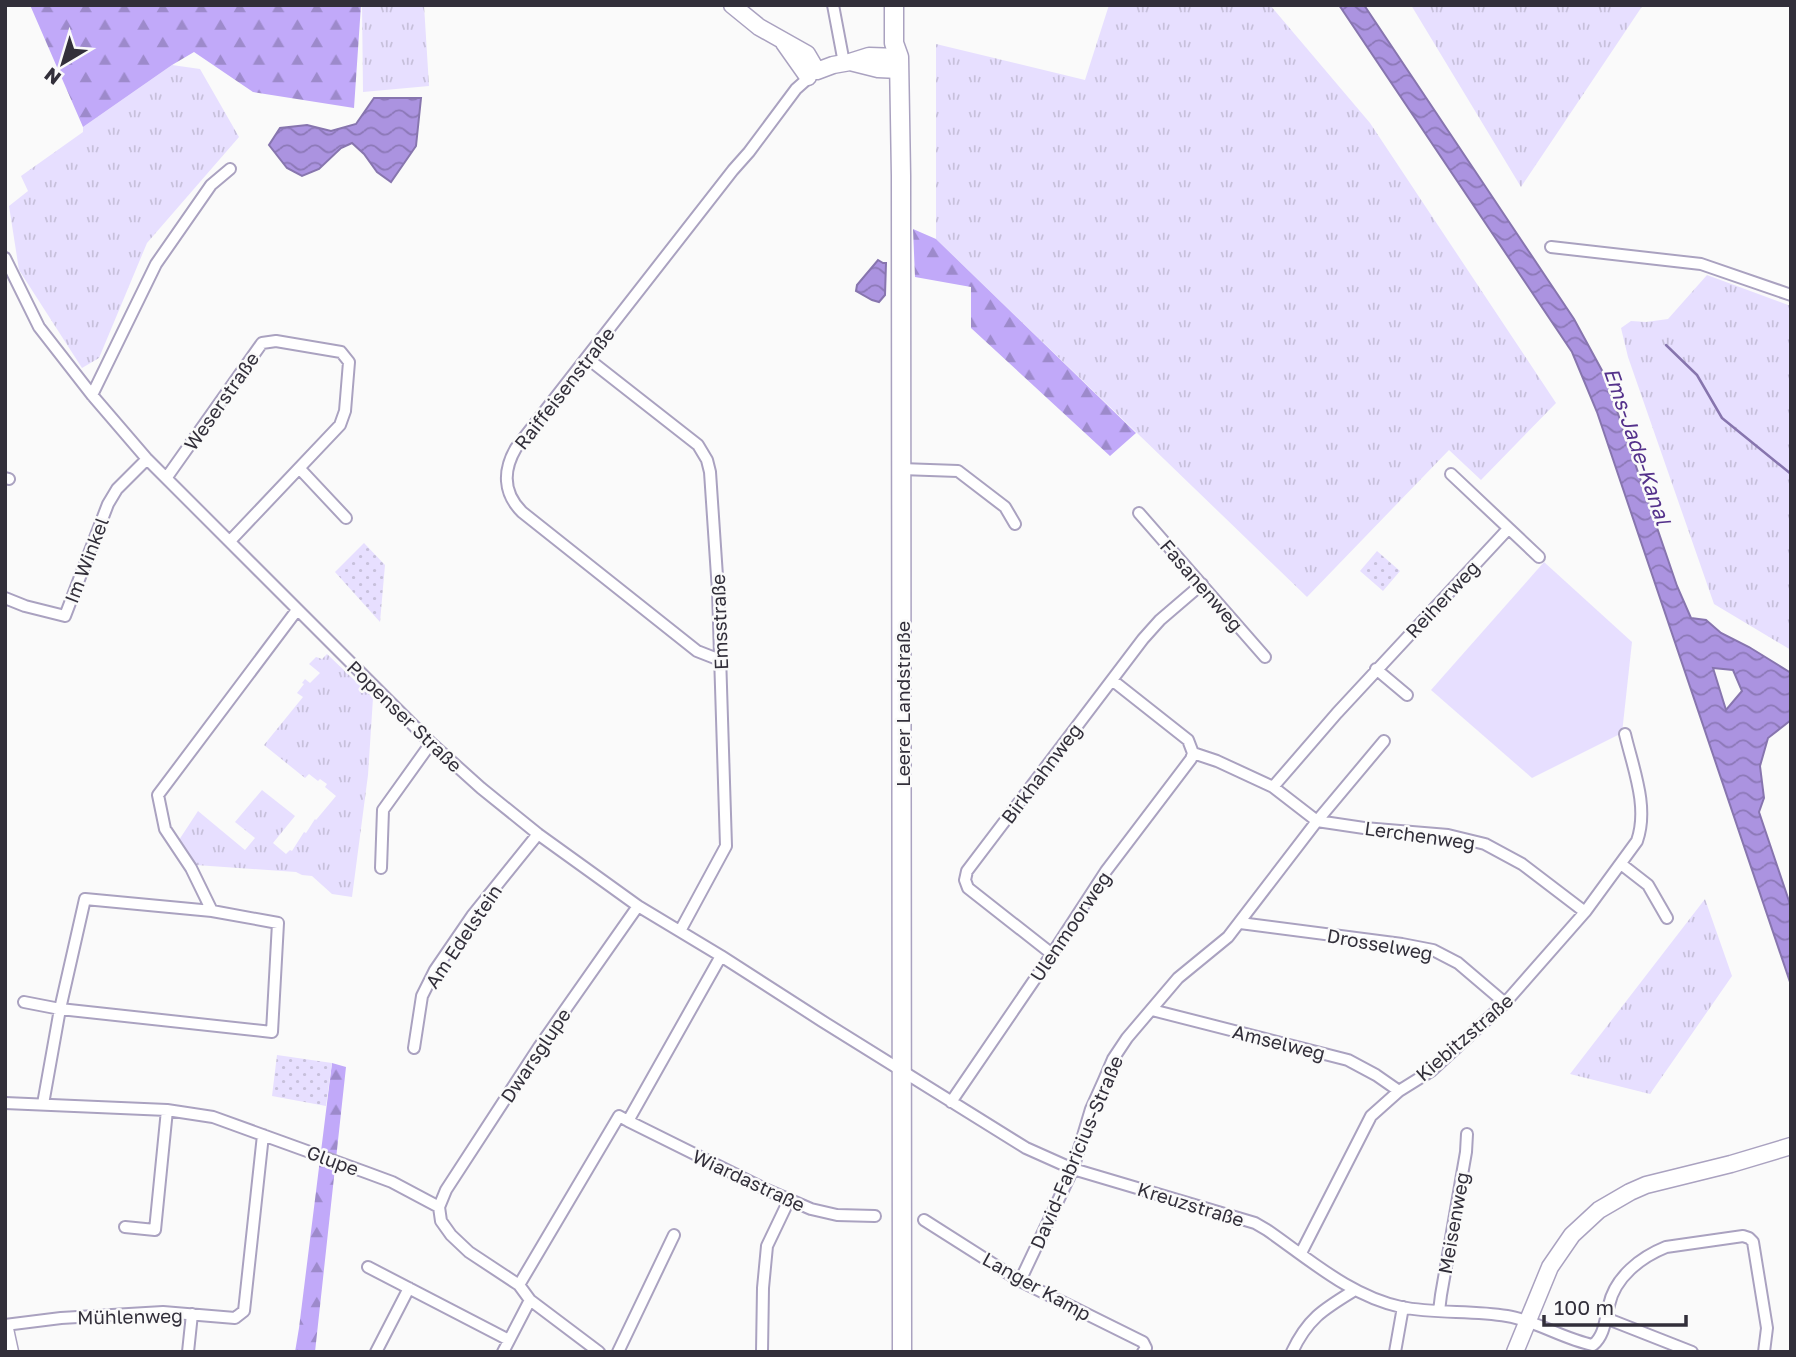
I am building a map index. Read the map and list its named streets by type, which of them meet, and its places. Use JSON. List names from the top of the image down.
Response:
{
  "streets": {
    "main road": ["Leerer Landstraße"],
    "street": [
      "Raiffeisenstraße",
      "Weserstraße",
      "Im Winkel",
      "Fasanenweg",
      "Reiherweg",
      "Emsstraße",
      "Popenser Straße",
      "Birkhahnweg",
      "Lerchenweg",
      "Ulenmoorweg",
      "Am Edelstein",
      "Drosselweg",
      "Kiebitzstraße",
      "Amselweg",
      "Dwarsglupe",
      "David-Fabricius-Straße",
      "Glupe",
      "Wiardastraße",
      "Kreuzstraße",
      "Meisenweg",
      "Langer Kamp",
      "Mühlenweg"
    ]
  },
  "crossings": [
    ["Raiffeisenstraße", "Emsstraße"],
    ["Weserstraße", "Popenser Straße"],
    ["Im Winkel", "Popenser Straße"],
    ["Fasanenweg", "Birkhahnweg"],
    ["Emsstraße", "Popenser Straße"],
    ["Leerer Landstraße", "Popenser Straße"],
    ["Leerer Landstraße", "Kreuzstraße"],
    ["Popenser Straße", "Am Edelstein"],
    ["Popenser Straße", "Dwarsglupe"],
    ["Popenser Straße", "Kreuzstraße"],
    ["Birkhahnweg", "Ulenmoorweg"],
    ["Lerchenweg", "Kiebitzstraße"],
    ["Lerchenweg", "David-Fabricius-Straße"],
    ["Ulenmoorweg", "Kreuzstraße"],
    ["Drosselweg", "Kiebitzstraße"],
    ["Drosselweg", "David-Fabricius-Straße"],
    ["Kiebitzstraße", "Amselweg"],
    ["Kiebitzstraße", "Kreuzstraße"],
    ["Amselweg", "David-Fabricius-Straße"],
    ["Dwarsglupe", "Glupe"],
    ["David-Fabricius-Straße", "Kreuzstraße"],
    ["David-Fabricius-Straße", "Langer Kamp"],
    ["Glupe", "Mühlenweg"],
    ["Kreuzstraße", "Meisenweg"]
  ],
  "water": ["Ems-Jade-Kanal"],
  "scale_bar": "100 m",
  "north": "bottom left"
}
